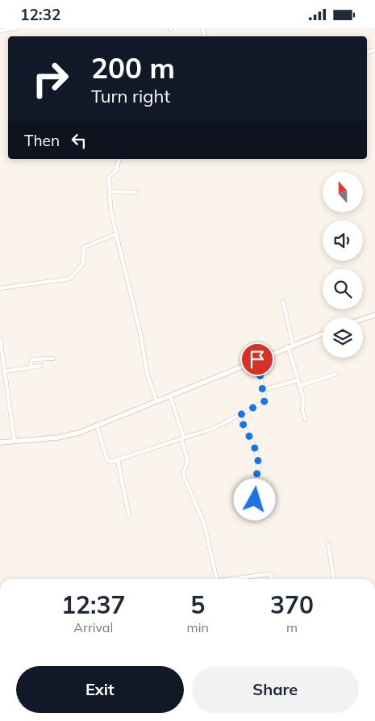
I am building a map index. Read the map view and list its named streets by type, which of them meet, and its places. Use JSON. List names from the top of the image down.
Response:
{
  "north": "top",
  "page": {
    "status": "12:32",
    "turn": ["200 m", "Turn right"],
    "then": "Then",
    "eta": [
      "12:37",
      "Arrival",
      "5",
      "min",
      "370",
      "m"
    ],
    "buttons": ["Exit", "Share"]
  }
}
